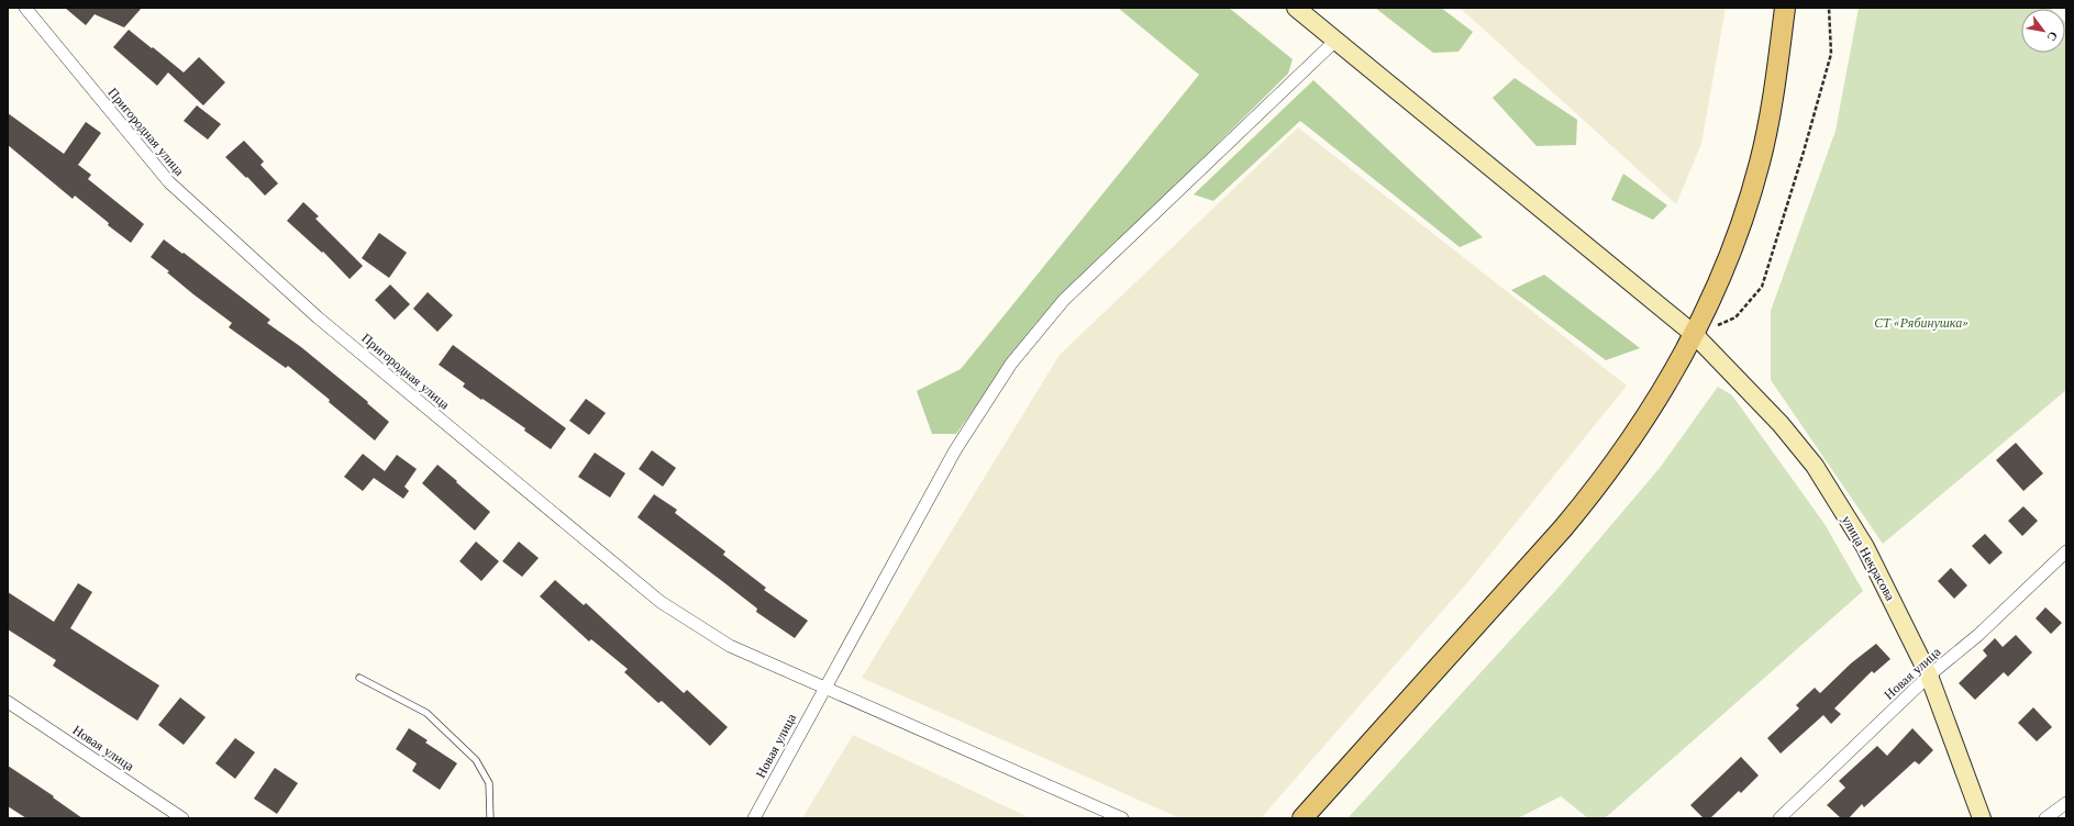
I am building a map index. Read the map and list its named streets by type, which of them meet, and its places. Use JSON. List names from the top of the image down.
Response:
{
  "streets": {
    "street": ["Пригородная улица", "улица Некрасова", "Новая улица"]
  },
  "crossings": [
    ["Пригородная улица", "Новая улица"],
    ["улица Некрасова", "Новая улица"]
  ],
  "parks": ["СТ «Рябинушка»"],
  "north": "bottom right"
}
